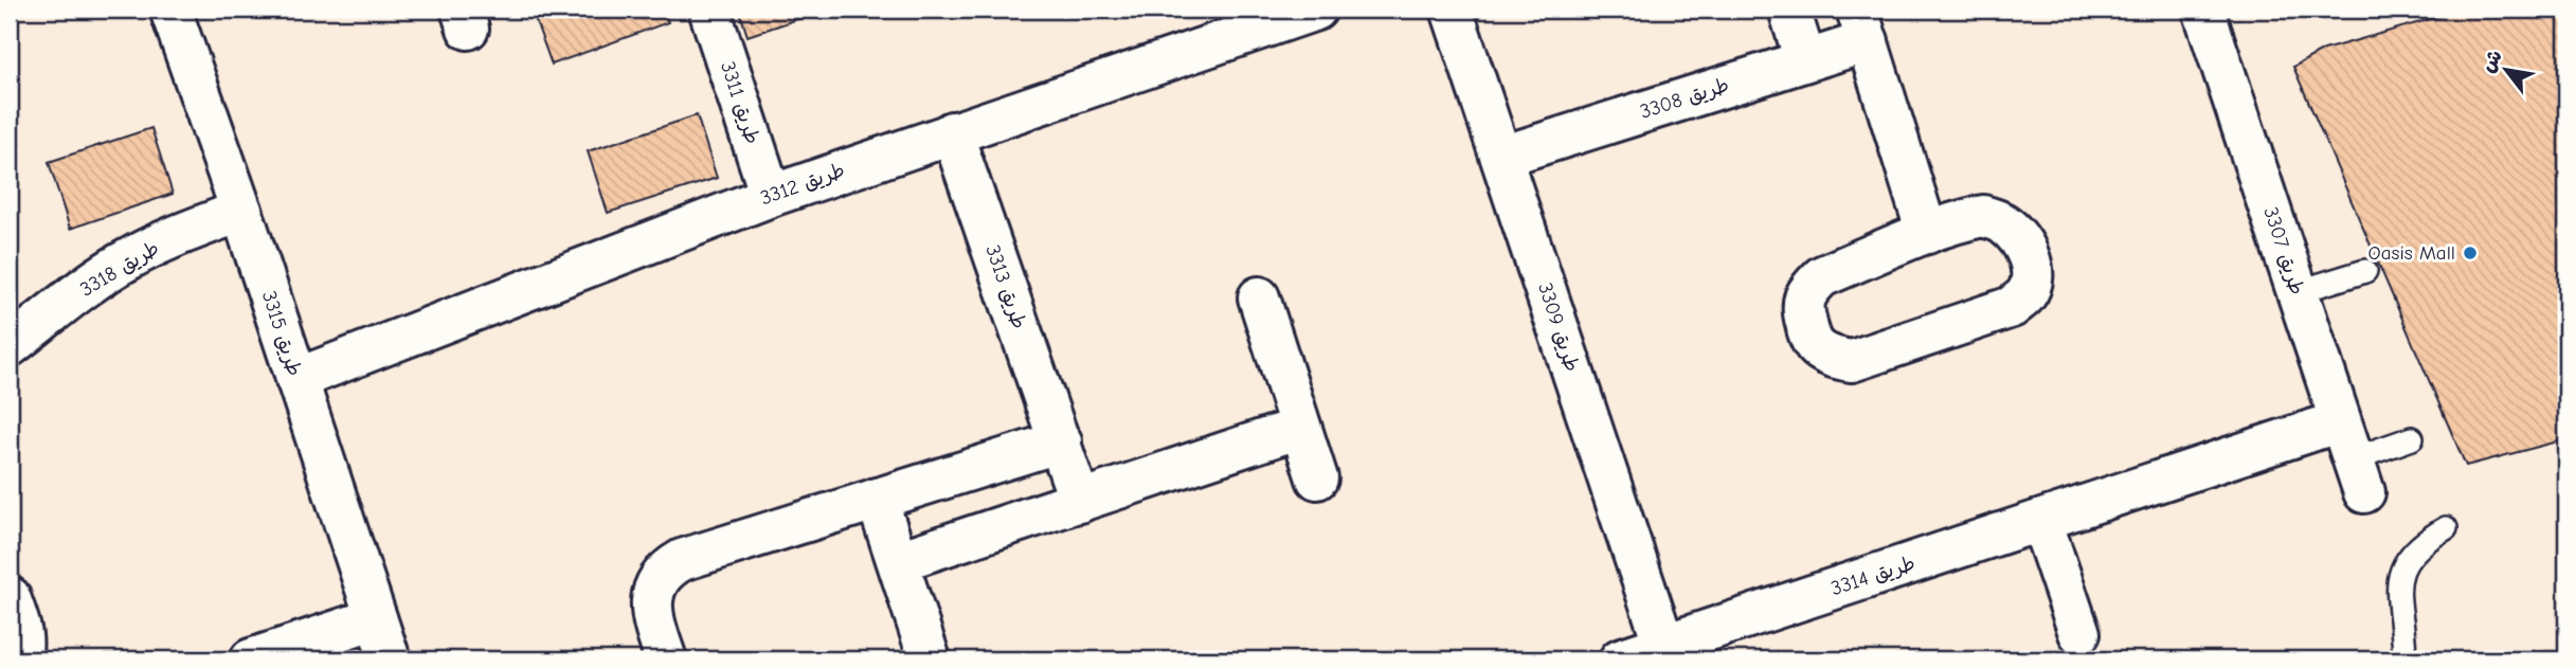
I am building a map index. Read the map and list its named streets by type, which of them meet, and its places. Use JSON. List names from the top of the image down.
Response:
{
  "streets": {
    "street": [
      "طريق 3308",
      "طريق 3311",
      "طريق 3312",
      "طريق 3307",
      "طريق 3318",
      "طريق 3313",
      "طريق 3309",
      "طريق 3315",
      "طريق 3314"
    ]
  },
  "crossings": [
    ["طريق 3308", "طريق 3309"],
    ["طريق 3311", "طريق 3312"],
    ["طريق 3312", "طريق 3313"],
    ["طريق 3312", "طريق 3315"],
    ["طريق 3307", "طريق 3314"],
    ["طريق 3318", "طريق 3315"],
    ["طريق 3309", "طريق 3314"]
  ],
  "places": ["Oasis Mall"],
  "north": "top left"
}
